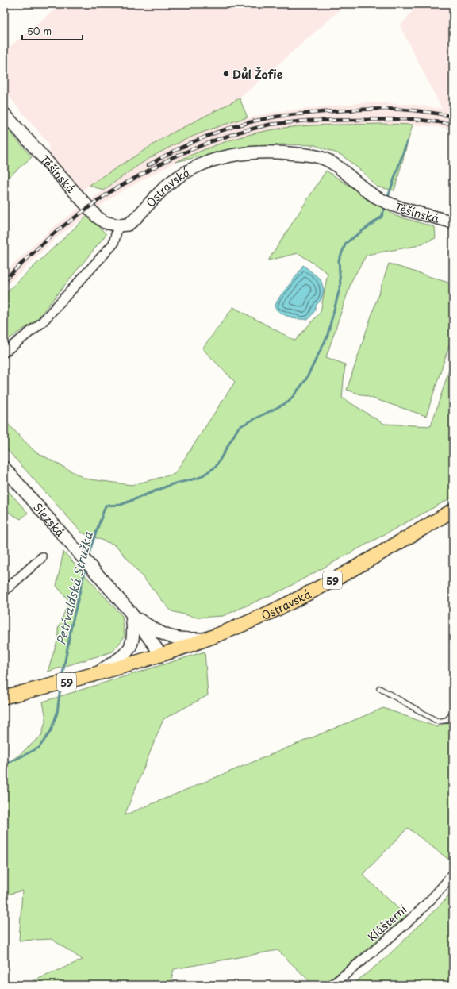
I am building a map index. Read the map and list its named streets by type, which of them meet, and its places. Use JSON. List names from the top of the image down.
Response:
{
  "streets": {
    "main road": ["Ostravská", "59"],
    "street": ["Těšínská", "Slezská", "Klášterní"]
  },
  "crossings": [
    ["Těšínská", "Ostravská"],
    ["Ostravská", "Slezská"],
    ["Ostravská", "59"],
    ["Slezská", "59"]
  ],
  "water": ["Petřvaldská Stružka"],
  "places": ["Důl Žofie"],
  "scale_bar": "50 m"
}
